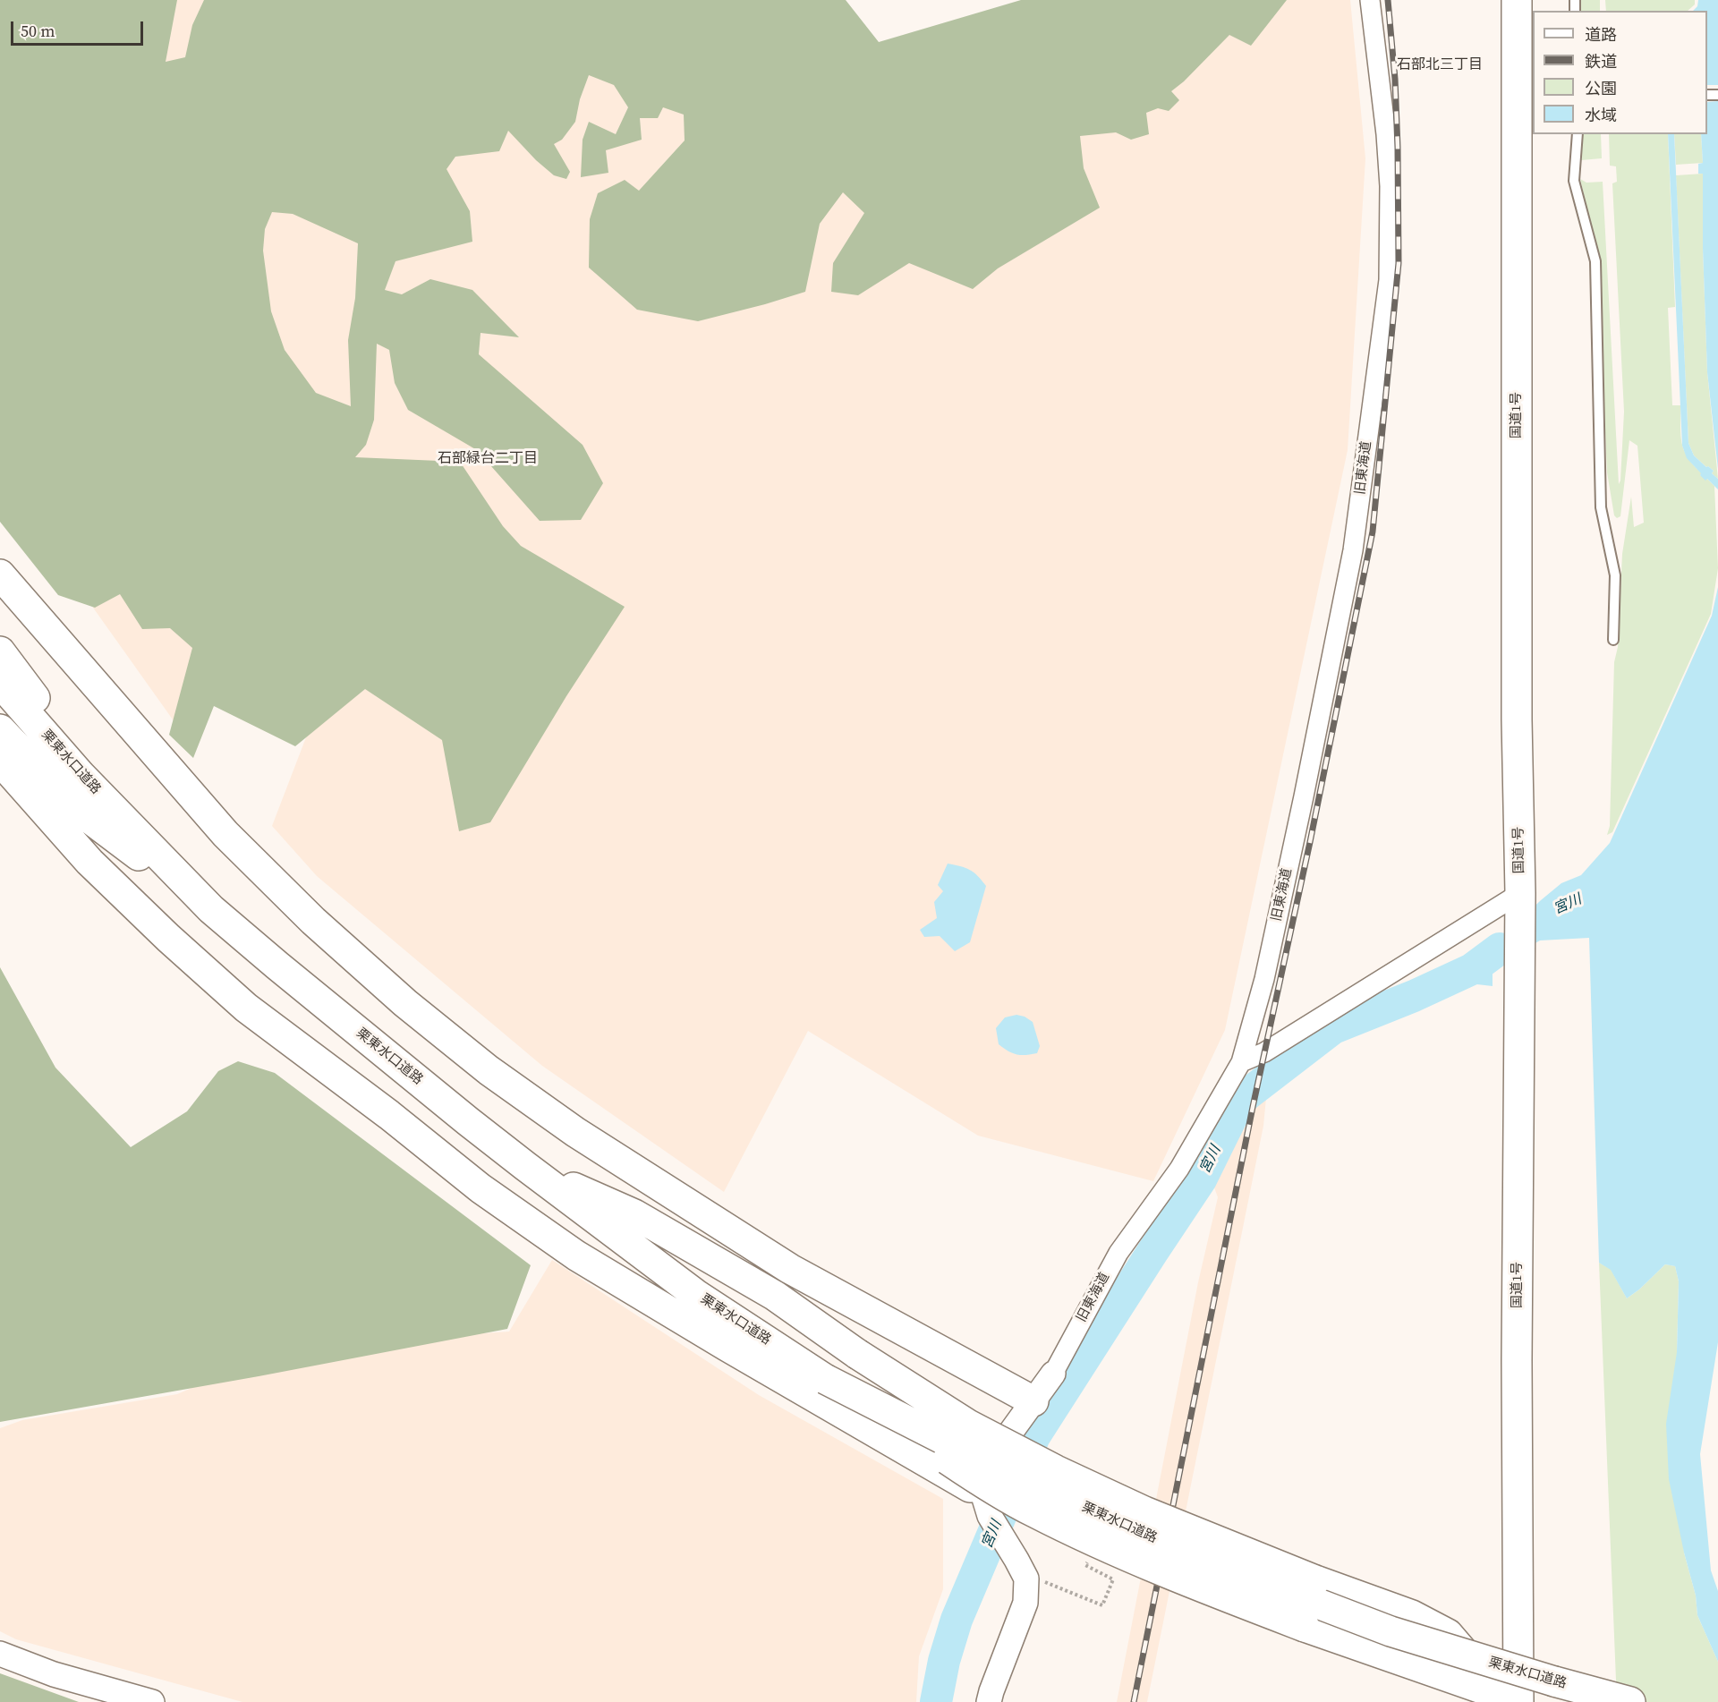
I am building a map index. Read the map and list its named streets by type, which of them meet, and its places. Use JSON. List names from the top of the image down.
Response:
{
  "streets": {
    "highway": ["国道1号", "栗東水口道路"],
    "street": ["旧東海道"]
  },
  "districts": ["石部北三丁目", "石部緑台二丁目"],
  "water": ["宮川"],
  "legend": [
    "道路",
    "鉄道",
    "公園",
    "水域"
  ],
  "scale_bar": "50 m"
}
